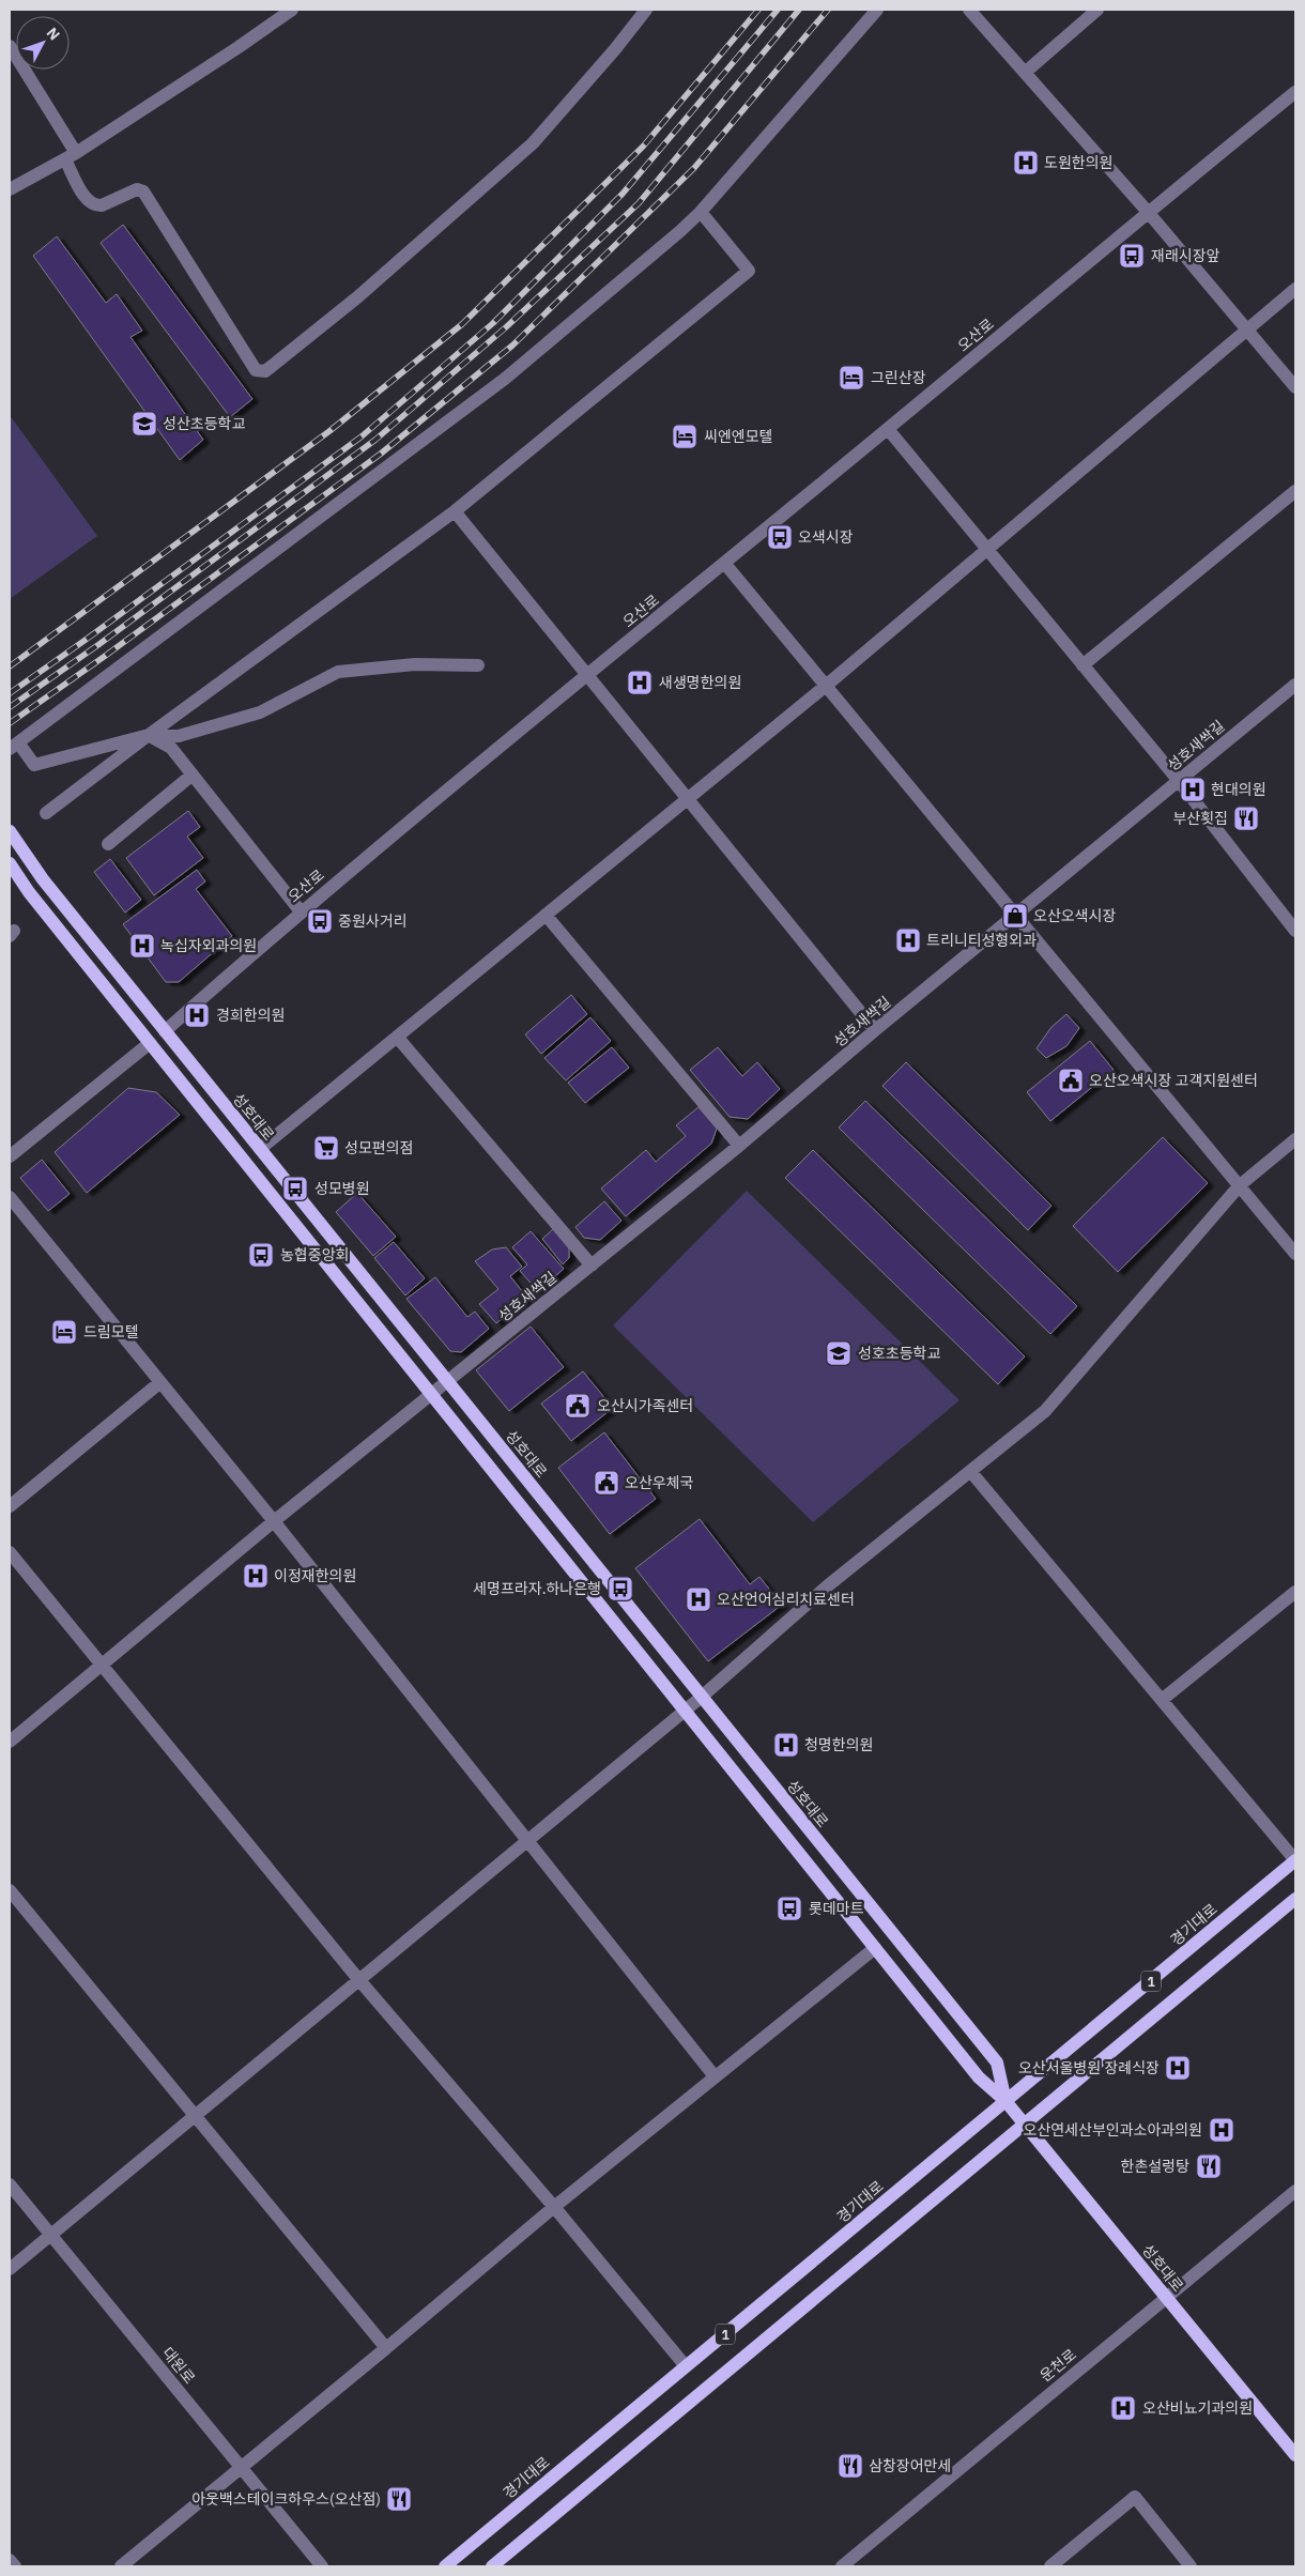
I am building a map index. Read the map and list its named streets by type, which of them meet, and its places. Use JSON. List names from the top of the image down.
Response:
{
  "streets": {
    "main road": [
      "오산로",
      "성호대로",
      "경기대로",
      "1"
    ],
    "street": ["성호새싹길", "대원로", "운천로"]
  },
  "crossings": [
    ["오산로", "성호대로"],
    ["성호새싹길", "성호대로"],
    ["성호대로", "경기대로"],
    ["성호대로", "1"],
    ["성호대로", "운천로"]
  ],
  "places": {
    "hospital": [
      "도원한의원",
      "새생명한의원",
      "현대의원",
      "트리니티성형외과",
      "녹십자외과의원",
      "경희한의원",
      "이정재한의원",
      "오산언어심리치료센터",
      "청명한의원",
      "오산서울병원 장례식장",
      "오산연세산부인과소아과의원",
      "오산비뇨기과의원"
    ],
    "bus stop": [
      "재래시장앞",
      "오색시장",
      "중원사거리",
      "성모병원",
      "농협중앙회",
      "세명프라자.하나은행",
      "롯데마트"
    ],
    "hotel": ["그린산장", "씨엔엔모텔", "드림모텔"],
    "school or university": ["성산초등학교", "성호초등학교"],
    "restaurant": [
      "부산횟집",
      "한촌설렁탕",
      "삼창장어만세",
      "아웃백스테이크하우스(오산점)"
    ],
    "shop": ["오산오색시장"],
    "public building": ["오산오색시장 고객지원센터", "오산시가족센터", "오산우체국"],
    "supermarket": ["성모편의점"]
  },
  "north": "top right"
}
